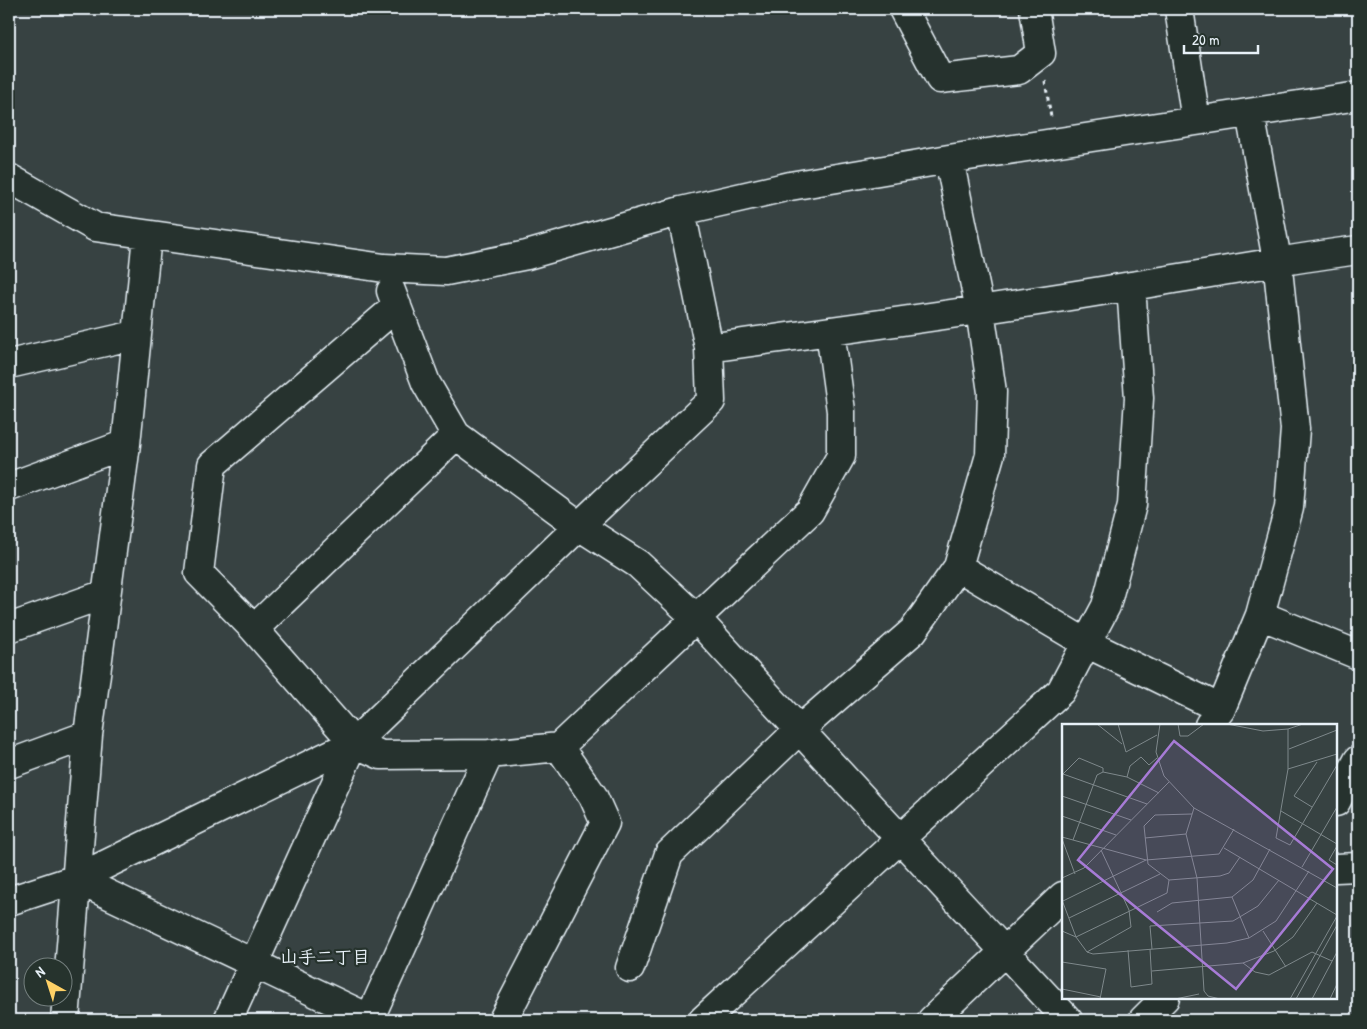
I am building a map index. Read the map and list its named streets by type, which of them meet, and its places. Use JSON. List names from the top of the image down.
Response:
{
  "districts": ["山手二丁目"],
  "scale_bar": "20 m",
  "north": "top left"
}
